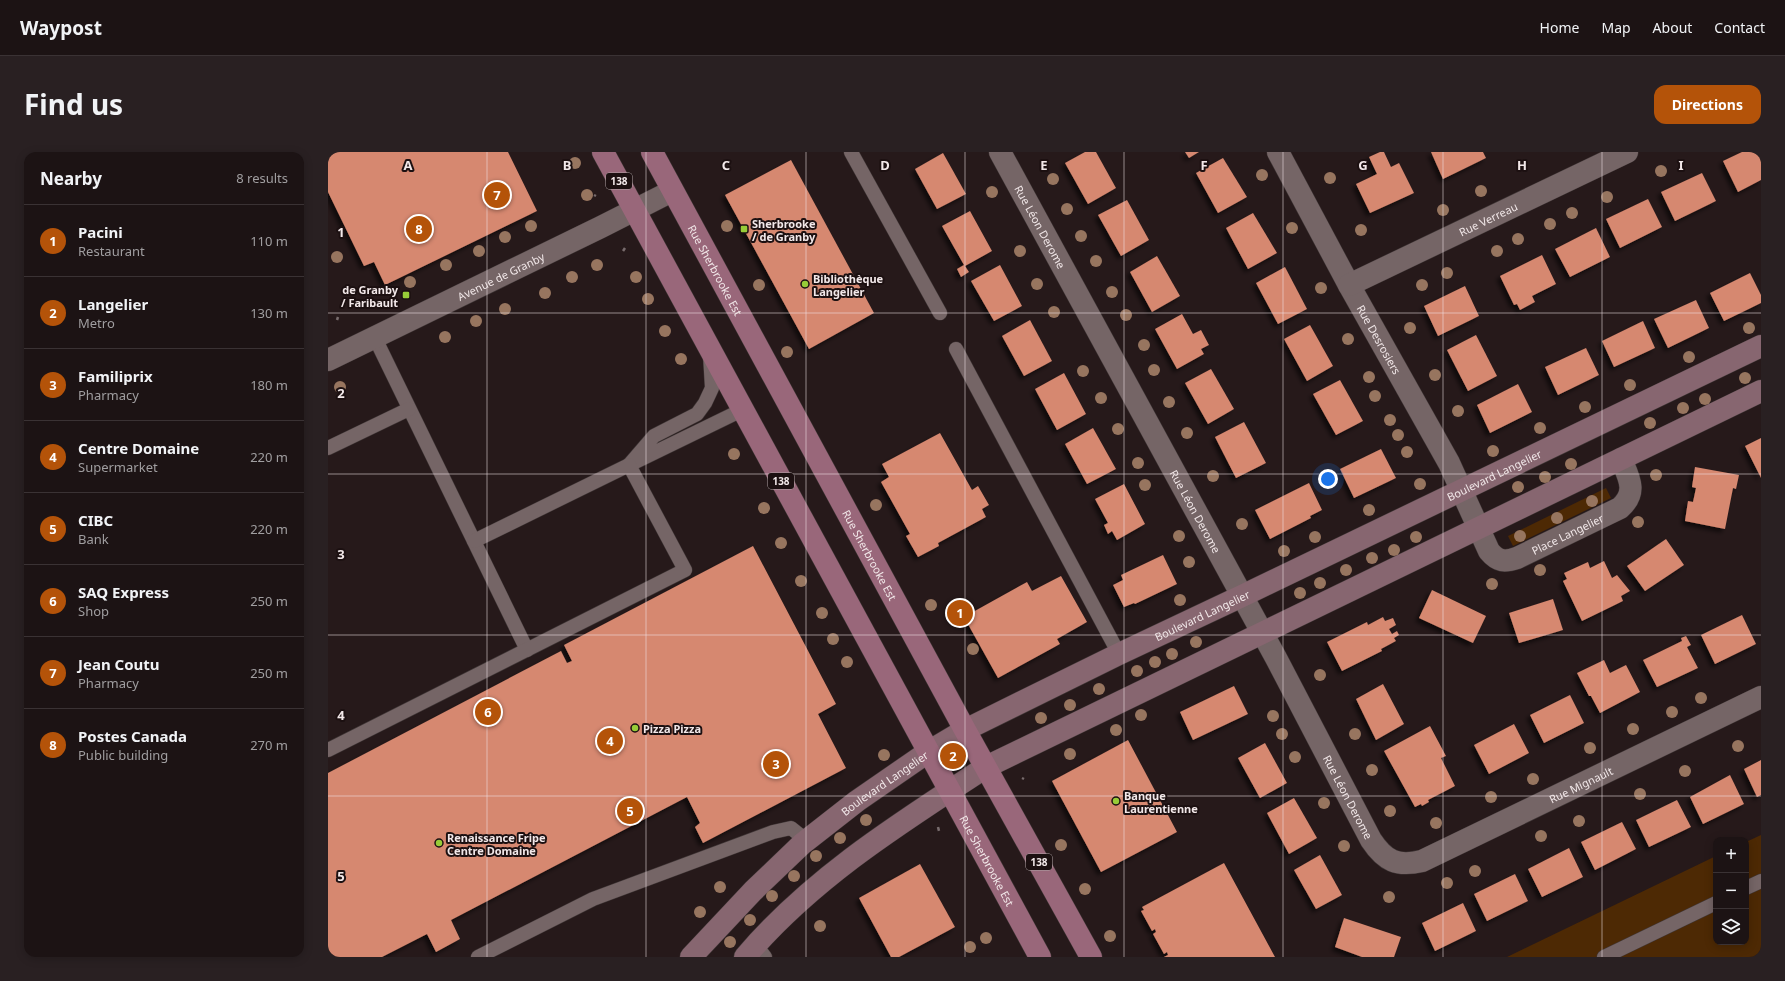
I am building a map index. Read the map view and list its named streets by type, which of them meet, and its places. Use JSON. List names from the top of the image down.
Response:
{
  "streets": {
    "main road": ["138", "Rue Sherbrooke Est", "Boulevard Langelier"],
    "street": [
      "Rue Verreau",
      "Rue Léon Derome",
      "Avenue de Granby",
      "Rue Desrosiers",
      "Place Langelier",
      "Rue Mignault"
    ]
  },
  "crossings": [
    ["Rue Verreau", "Rue Desrosiers"],
    ["Rue Léon Derome", "Boulevard Langelier"],
    ["Rue Léon Derome", "Rue Mignault"],
    ["Rue Sherbrooke Est", "Avenue de Granby"],
    ["Rue Sherbrooke Est", "Boulevard Langelier"],
    ["Rue Desrosiers", "Boulevard Langelier"],
    ["Rue Desrosiers", "Place Langelier"]
  ],
  "places": {
    "transit": ["Sherbrooke / de Granby", "de Granby / Faribault"],
    "other": [
      "Bibliothèque Langelier",
      "Pizza Pizza",
      "Banque Laurentienne",
      "Renaissance Fripe Centre Domaine"
    ]
  },
  "page": {
    "header": "Waypost",
    "nav": [
      "Home",
      "Map",
      "About",
      "Contact"
    ],
    "title": "Find us",
    "buttons": "Directions",
    "heading": ["Nearby", "8 results"],
    "pins": [
      "7",
      "8",
      "1",
      "6",
      "4",
      "2",
      "3",
      "5"
    ],
    "list": [
      {
        "mark": "1",
        "name": "Pacini",
        "note": "Restaurant",
        "value": "110 m"
      },
      {
        "mark": "2",
        "name": "Langelier",
        "note": "Metro",
        "value": "130 m"
      },
      {
        "mark": "3",
        "name": "Familiprix",
        "note": "Pharmacy",
        "value": "180 m"
      },
      {
        "mark": "4",
        "name": "Centre Domaine",
        "note": "Supermarket",
        "value": "220 m"
      },
      {
        "mark": "5",
        "name": "CIBC",
        "note": "Bank",
        "value": "220 m"
      },
      {
        "mark": "6",
        "name": "SAQ Express",
        "note": "Shop",
        "value": "250 m"
      },
      {
        "mark": "7",
        "name": "Jean Coutu",
        "note": "Pharmacy",
        "value": "250 m"
      },
      {
        "mark": "8",
        "name": "Postes Canada",
        "note": "Public building",
        "value": "270 m"
      }
    ],
    "map_buttons": ["+", "−"]
  },
  "grid": {
    "columns": [
      "A",
      "B",
      "C",
      "D",
      "E",
      "F",
      "G",
      "H",
      "I"
    ],
    "rows": [
      "1",
      "2",
      "3",
      "4",
      "5"
    ]
  }
}
